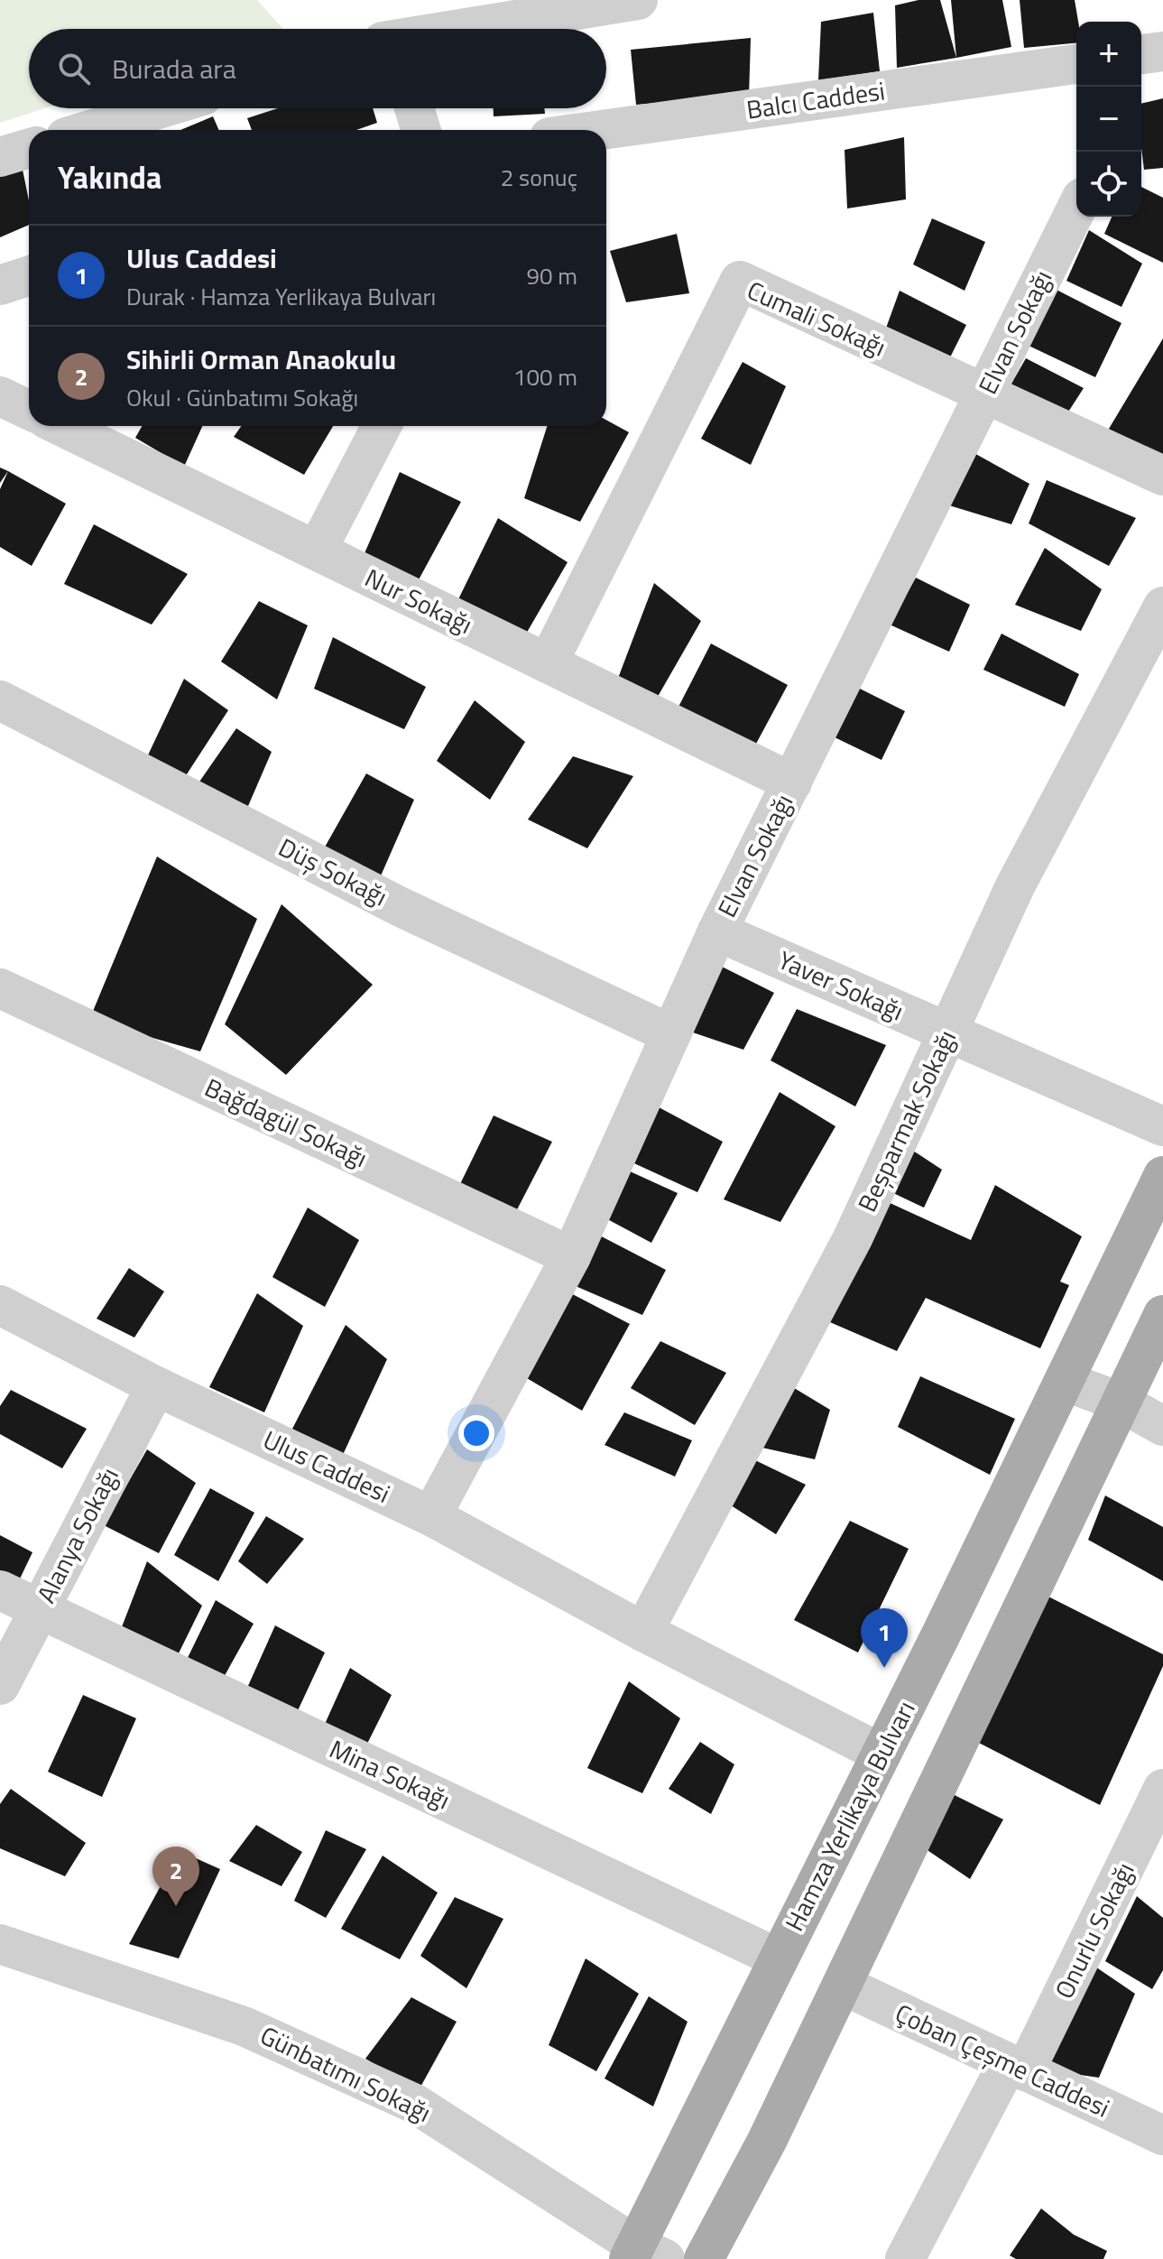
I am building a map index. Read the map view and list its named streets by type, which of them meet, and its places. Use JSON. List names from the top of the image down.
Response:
{
  "streets": {
    "main road": ["Hamza Yerlikaya Bulvarı"],
    "street": [
      "Balcı Caddesi",
      "Cumali Sokağı",
      "Elvan Sokağı",
      "Nur Sokağı",
      "Düş Sokağı",
      "Yaver Sokağı",
      "Beşparmak Sokağı",
      "Bağdagül Sokağı",
      "Ulus Caddesi",
      "Alanya Sokağı",
      "Mina Sokağı",
      "Onurlu Sokağı",
      "Çoban Çeşme Caddesi",
      "Günbatımı Sokağı"
    ]
  },
  "crossings": [
    ["Cumali Sokağı", "Elvan Sokağı"],
    ["Cumali Sokağı", "Nur Sokağı"],
    ["Elvan Sokağı", "Nur Sokağı"],
    ["Elvan Sokağı", "Düş Sokağı"],
    ["Elvan Sokağı", "Yaver Sokağı"],
    ["Elvan Sokağı", "Bağdagül Sokağı"],
    ["Elvan Sokağı", "Ulus Caddesi"],
    ["Yaver Sokağı", "Beşparmak Sokağı"],
    ["Beşparmak Sokağı", "Ulus Caddesi"],
    ["Ulus Caddesi", "Alanya Sokağı"],
    ["Ulus Caddesi", "Hamza Yerlikaya Bulvarı"],
    ["Alanya Sokağı", "Mina Sokağı"],
    ["Mina Sokağı", "Hamza Yerlikaya Bulvarı"],
    ["Hamza Yerlikaya Bulvarı", "Günbatımı Sokağı"],
    ["Onurlu Sokağı", "Çoban Çeşme Caddesi"]
  ],
  "page": {
    "map_buttons": ["+", "−"],
    "search": "Burada ara",
    "heading": ["Yakında", "2 sonuç"],
    "list": [
      {
        "mark": "1",
        "name": "Ulus Caddesi",
        "note": "Durak · Hamza Yerlikaya Bulvarı",
        "value": "90 m"
      },
      {
        "mark": "2",
        "name": "Sihirli Orman Anaokulu",
        "note": "Okul · Günbatımı Sokağı",
        "value": "100 m"
      }
    ],
    "pins": ["1", "2"]
  }
}
